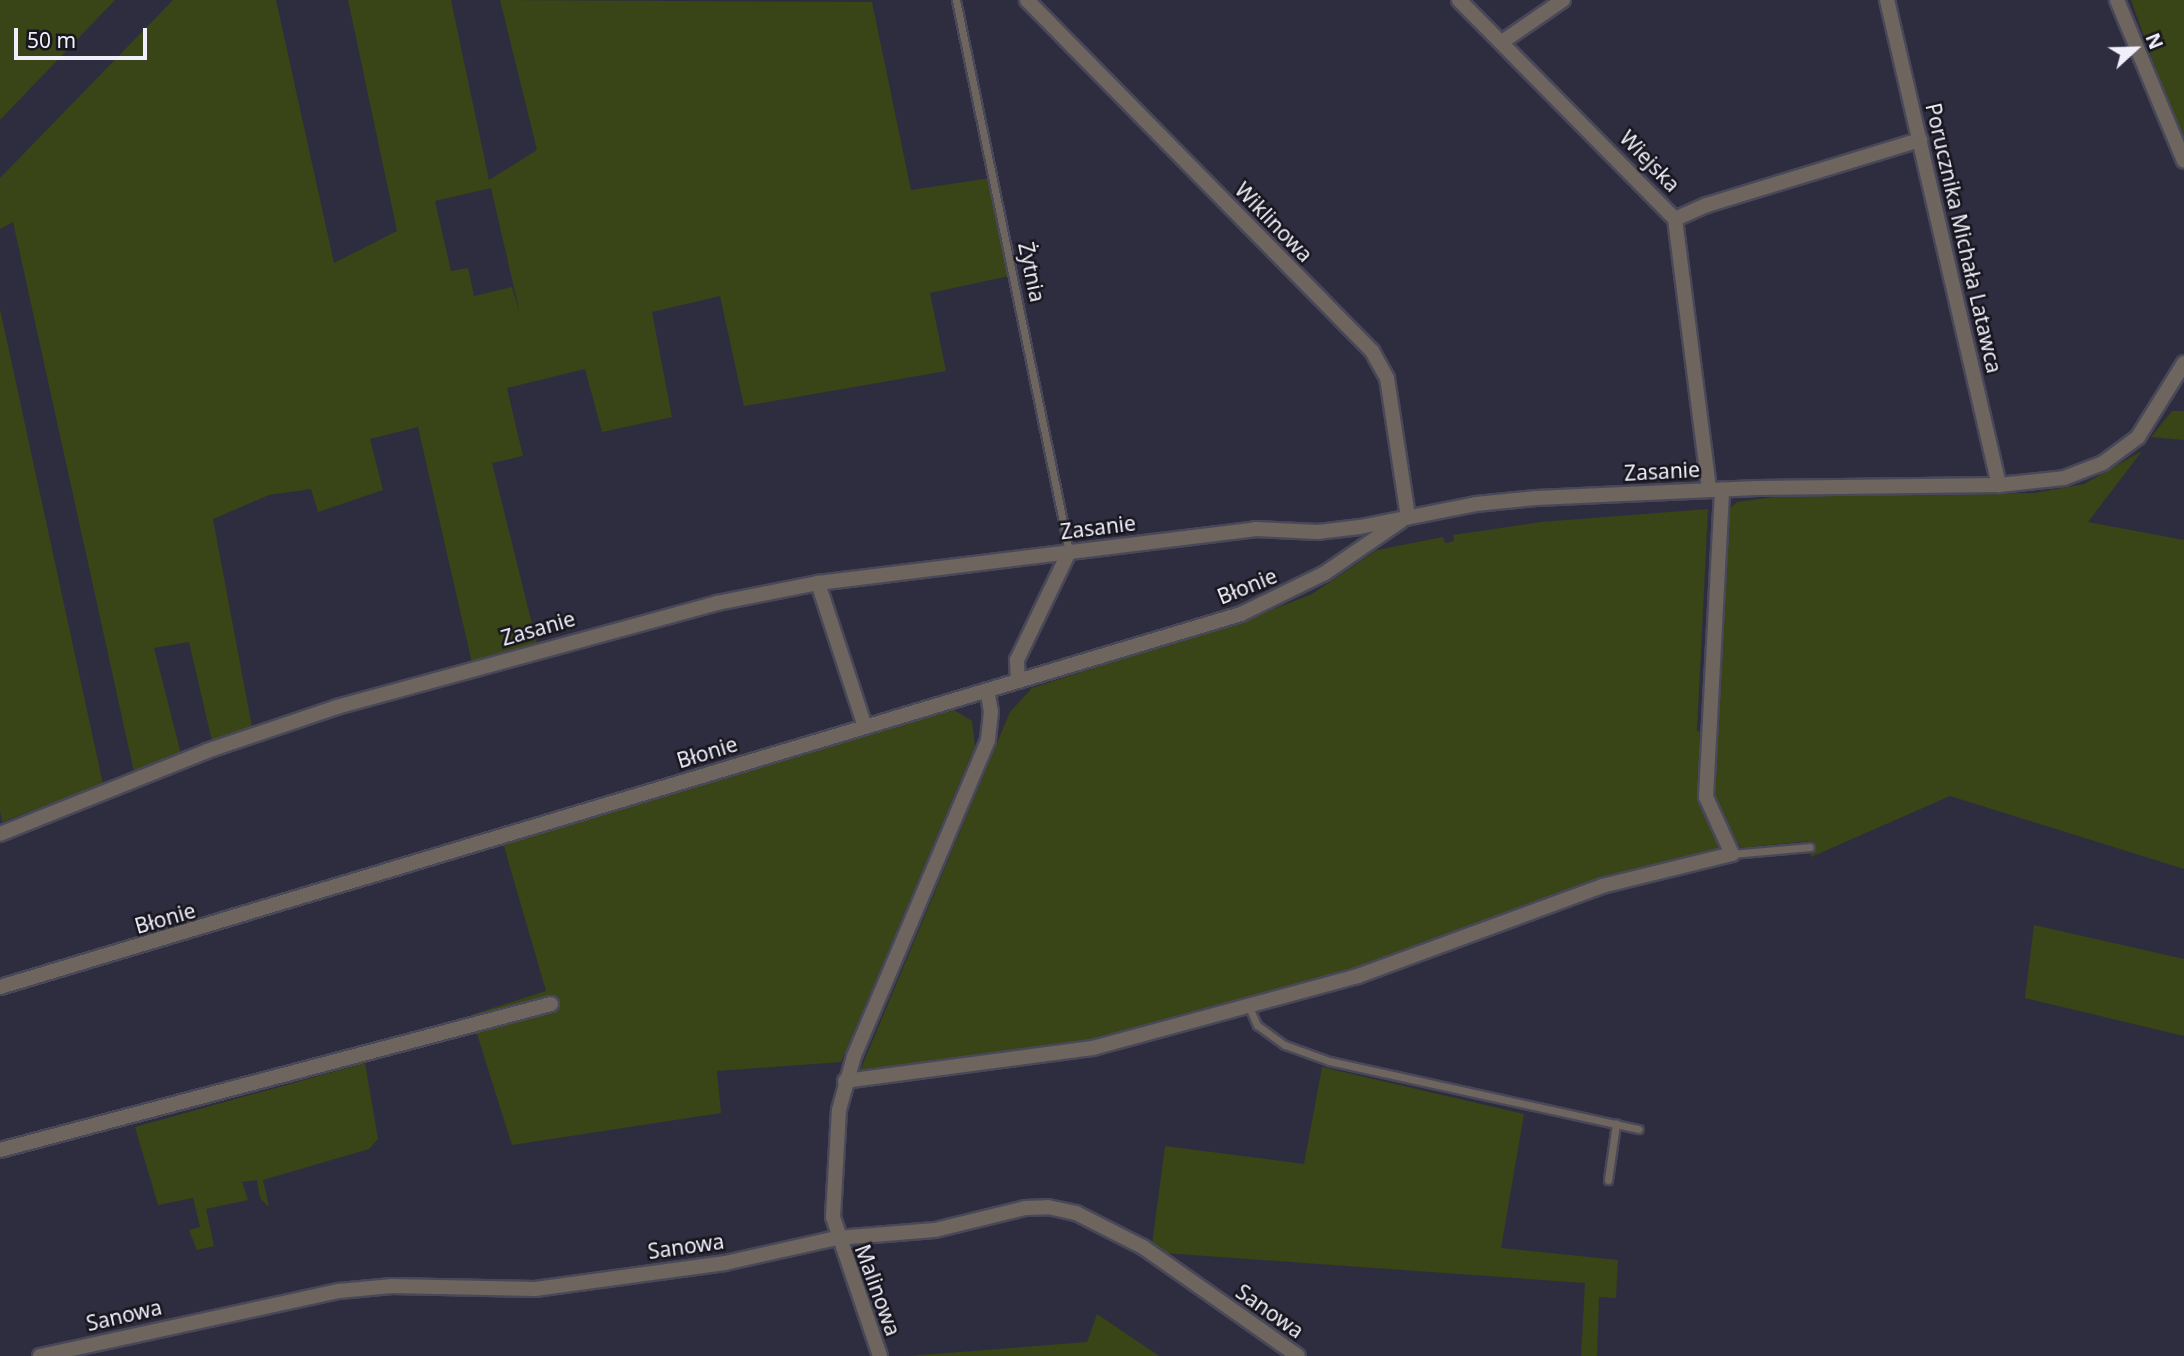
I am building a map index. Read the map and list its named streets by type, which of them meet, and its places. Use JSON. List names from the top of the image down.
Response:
{
  "streets": {
    "street": [
      "Wiejska",
      "Wiklinowa",
      "Porucznika Michała Latawca",
      "Zasanie",
      "Błonie",
      "Sanowa",
      "Malinowa"
    ],
    "lane": ["Żytnia"]
  },
  "crossings": [
    ["Wiejska", "Zasanie"],
    ["Wiklinowa", "Zasanie"],
    ["Wiklinowa", "Błonie"],
    ["Porucznika Michała Latawca", "Zasanie"],
    ["Żytnia", "Zasanie"],
    ["Zasanie", "Błonie"],
    ["Błonie", "Malinowa"],
    ["Sanowa", "Malinowa"]
  ],
  "scale_bar": "50 m",
  "north": "right"
}
